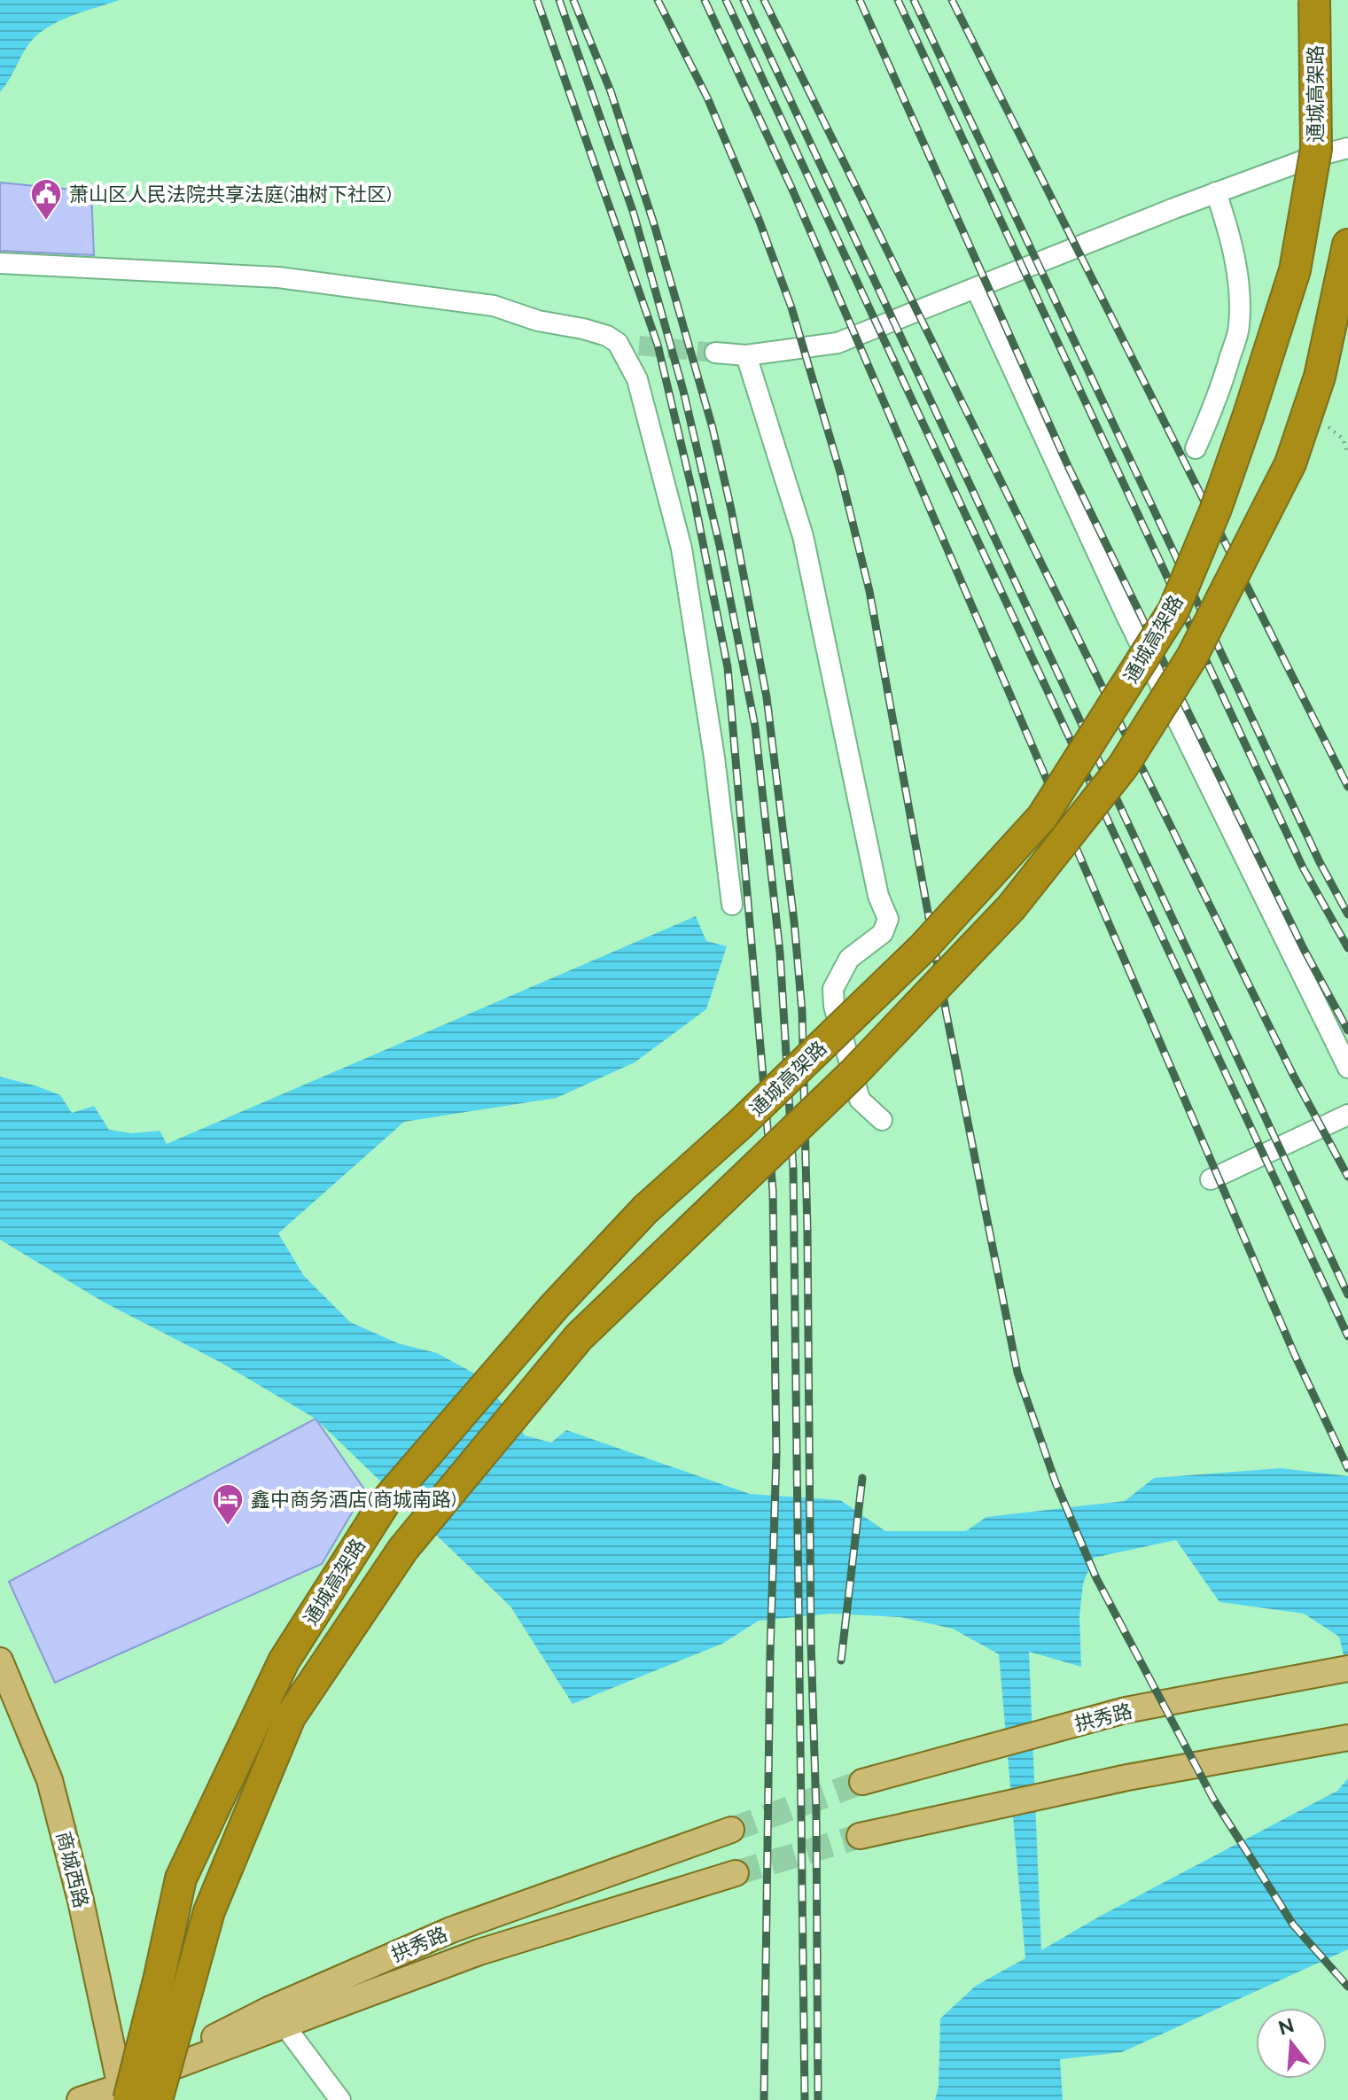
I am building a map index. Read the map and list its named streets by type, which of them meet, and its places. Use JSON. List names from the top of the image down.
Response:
{
  "streets": {
    "highway": ["通城高架路"],
    "main road": ["拱秀路", "商城西路"]
  },
  "crossings": [
    ["通城高架路", "拱秀路"],
    ["通城高架路", "商城西路"],
    ["拱秀路", "商城西路"]
  ],
  "places": {
    "public building": ["萧山区人民法院共享法庭(油树下社区)"],
    "hotel": ["鑫中商务酒店(商城南路)"]
  },
  "north": "top"
}
